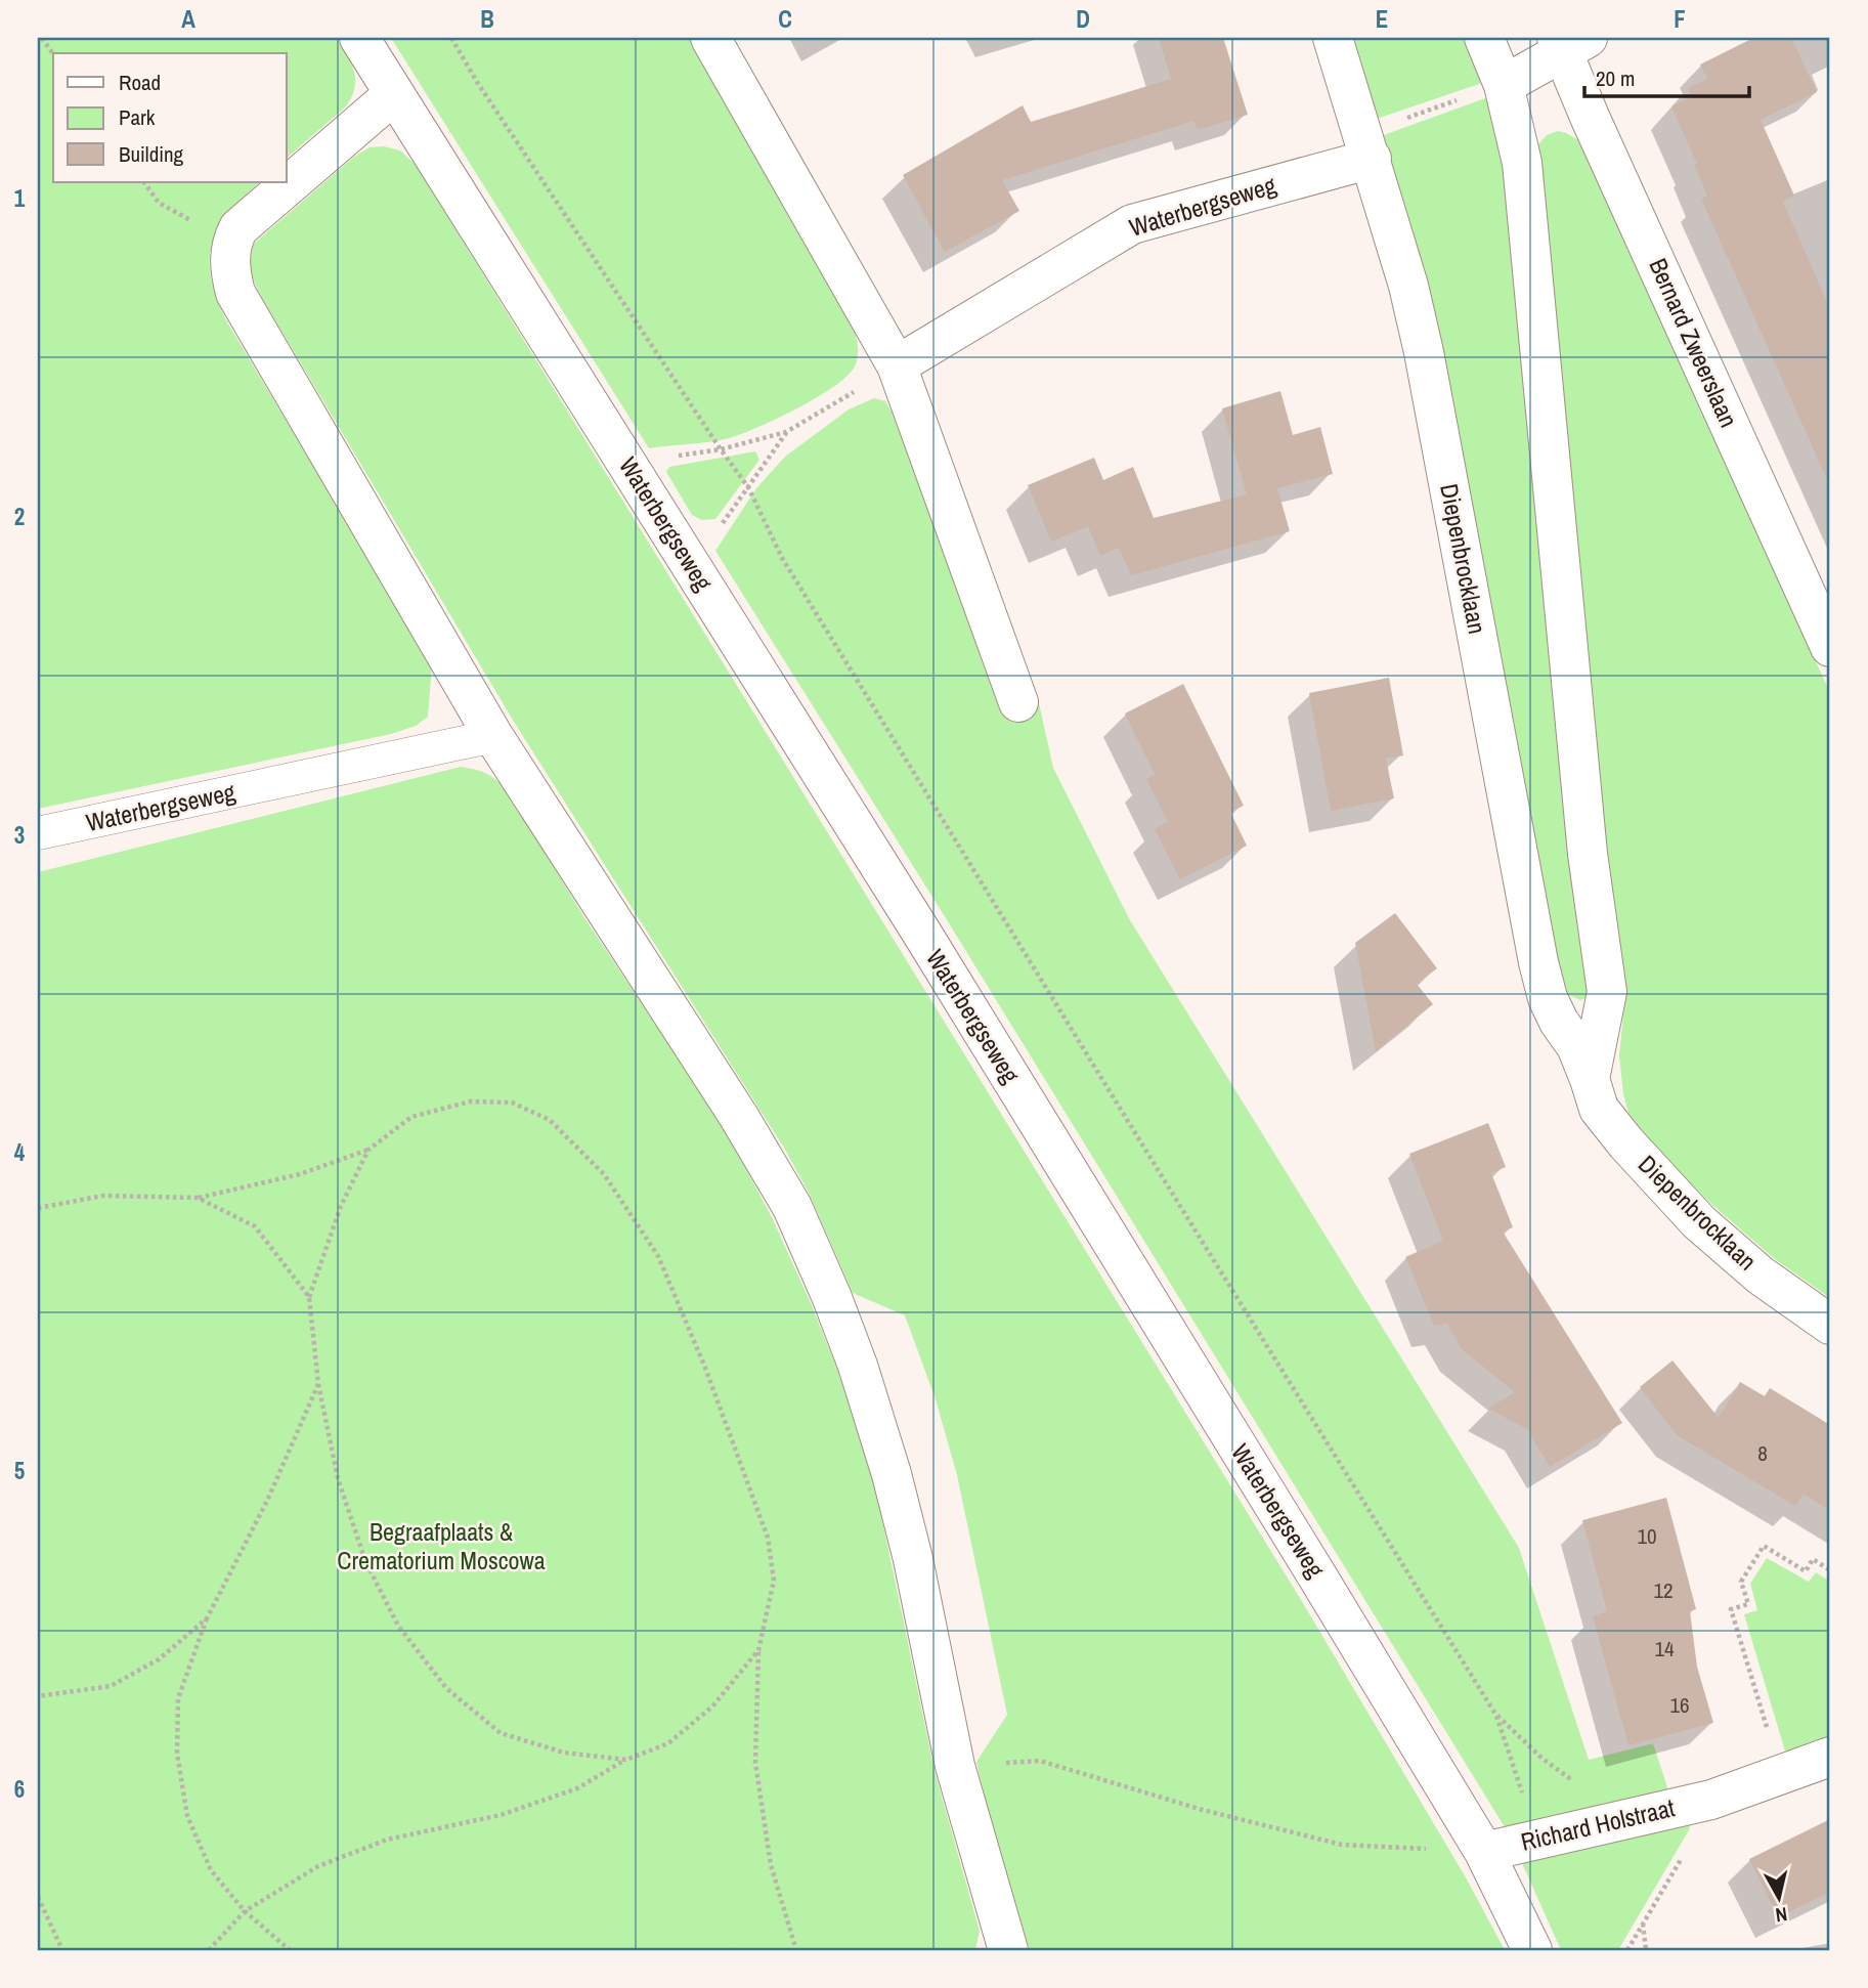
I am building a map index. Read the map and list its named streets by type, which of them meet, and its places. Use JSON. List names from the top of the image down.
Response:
{
  "streets": {
    "street": [
      "Waterbergseweg",
      "Bernard Zweerslaan",
      "Diepenbrocklaan",
      "Richard Holstraat"
    ]
  },
  "crossings": [
    ["Waterbergseweg", "Diepenbrocklaan"],
    ["Waterbergseweg", "Richard Holstraat"]
  ],
  "parks": ["Begraafplaats & Crematorium Moscowa"],
  "house_numbers": [
    "8",
    "10",
    "12",
    "14",
    "16"
  ],
  "legend": ["Road", "Park", "Building"],
  "scale_bar": "20 m",
  "north": "bottom",
  "grid": {
    "columns": [
      "A",
      "B",
      "C",
      "D",
      "E",
      "F"
    ],
    "rows": [
      "1",
      "2",
      "3",
      "4",
      "5",
      "6"
    ]
  }
}
